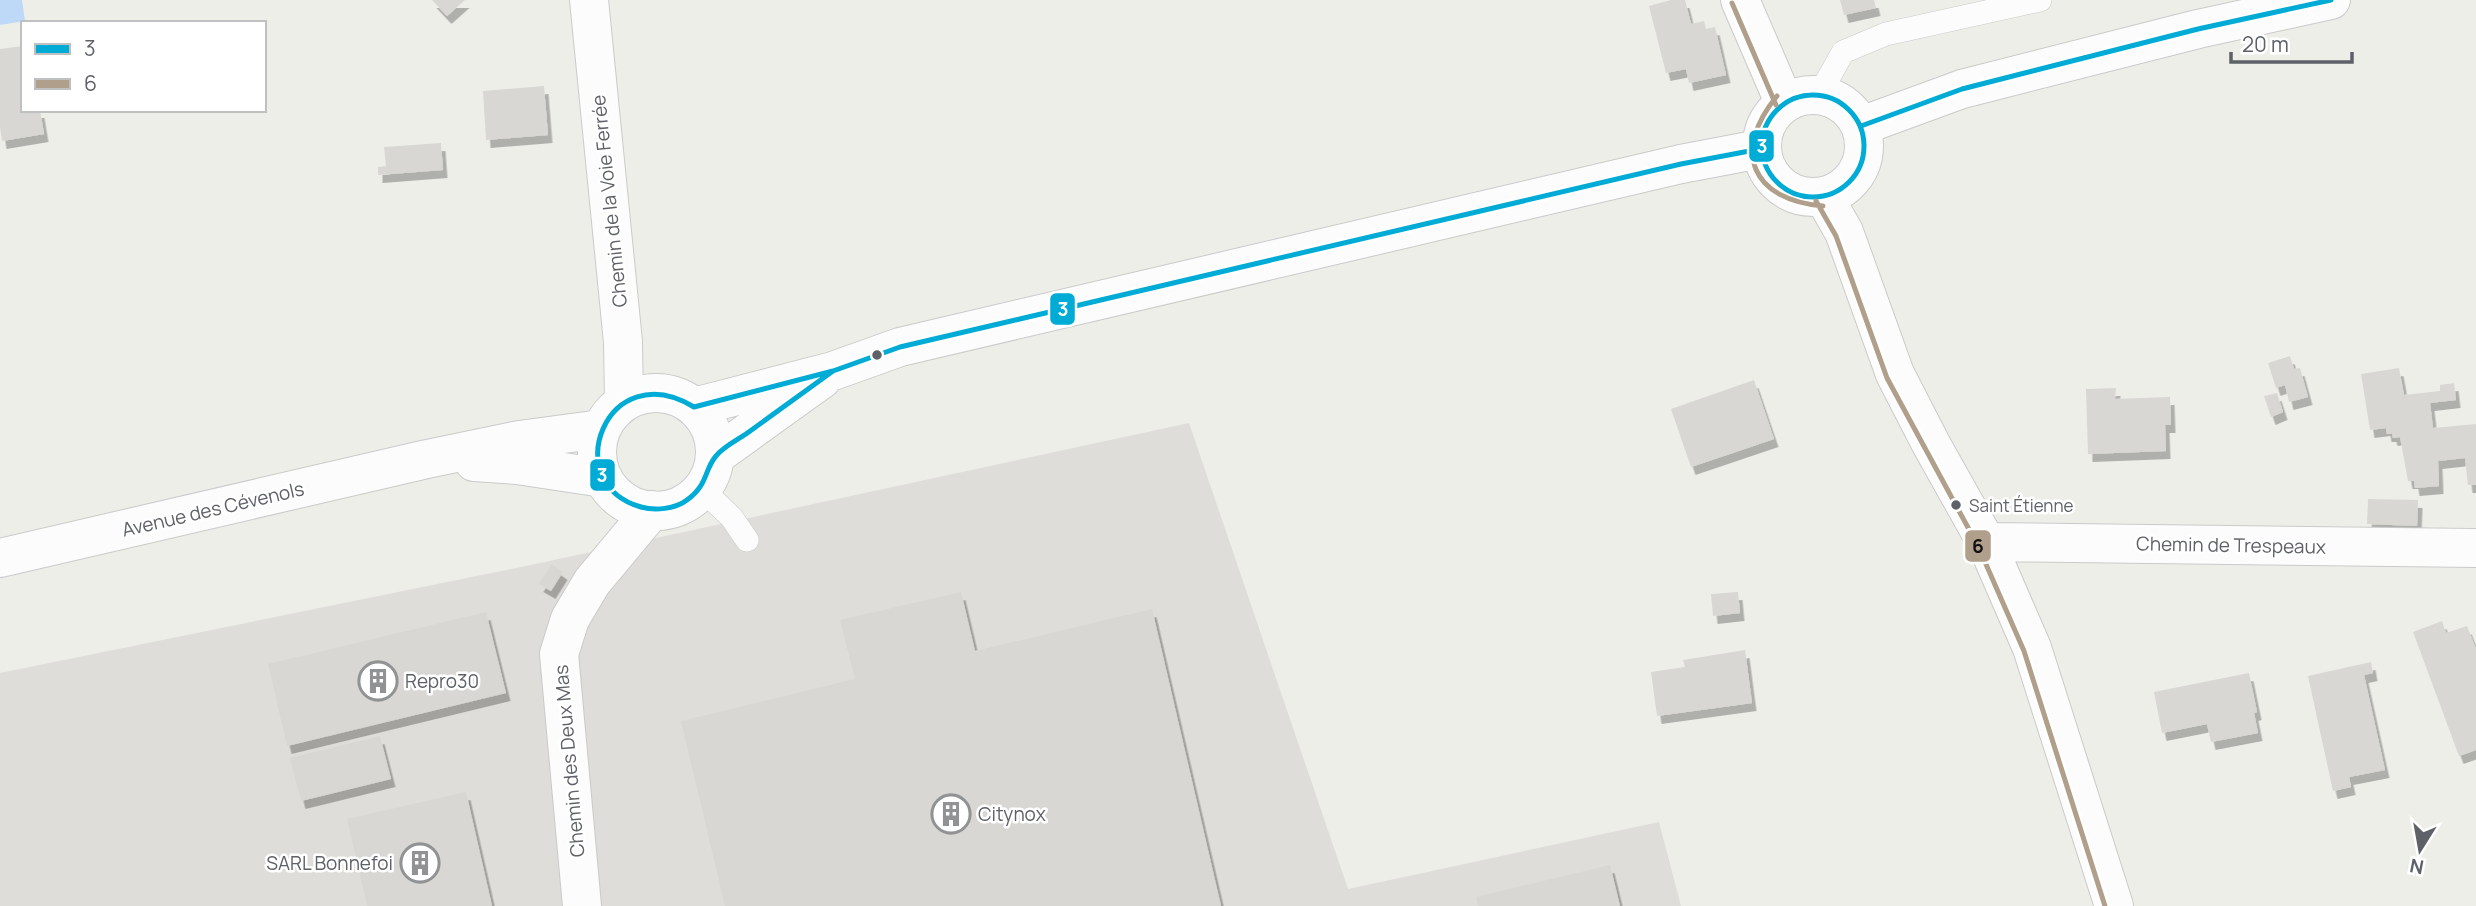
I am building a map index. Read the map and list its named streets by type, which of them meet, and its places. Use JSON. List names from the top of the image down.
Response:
{
  "streets": {
    "street": [
      "Chemin de la Voie Ferrée",
      "Avenue des Cévenols",
      "Chemin de Trespeaux",
      "Chemin des Deux Mas"
    ]
  },
  "crossings": [
    ["Chemin de la Voie Ferrée", "Avenue des Cévenols"],
    ["Chemin de la Voie Ferrée", "Chemin des Deux Mas"],
    ["Avenue des Cévenols", "Chemin des Deux Mas"]
  ],
  "places": {
    "other": ["Saint Étienne"],
    "building": ["Repro30", "Citynox", "SARL Bonnefoi"]
  },
  "lines": ["transit line 3", "transit line 6"],
  "legend": ["3", "6"],
  "scale_bar": "20 m",
  "north": "bottom"
}
